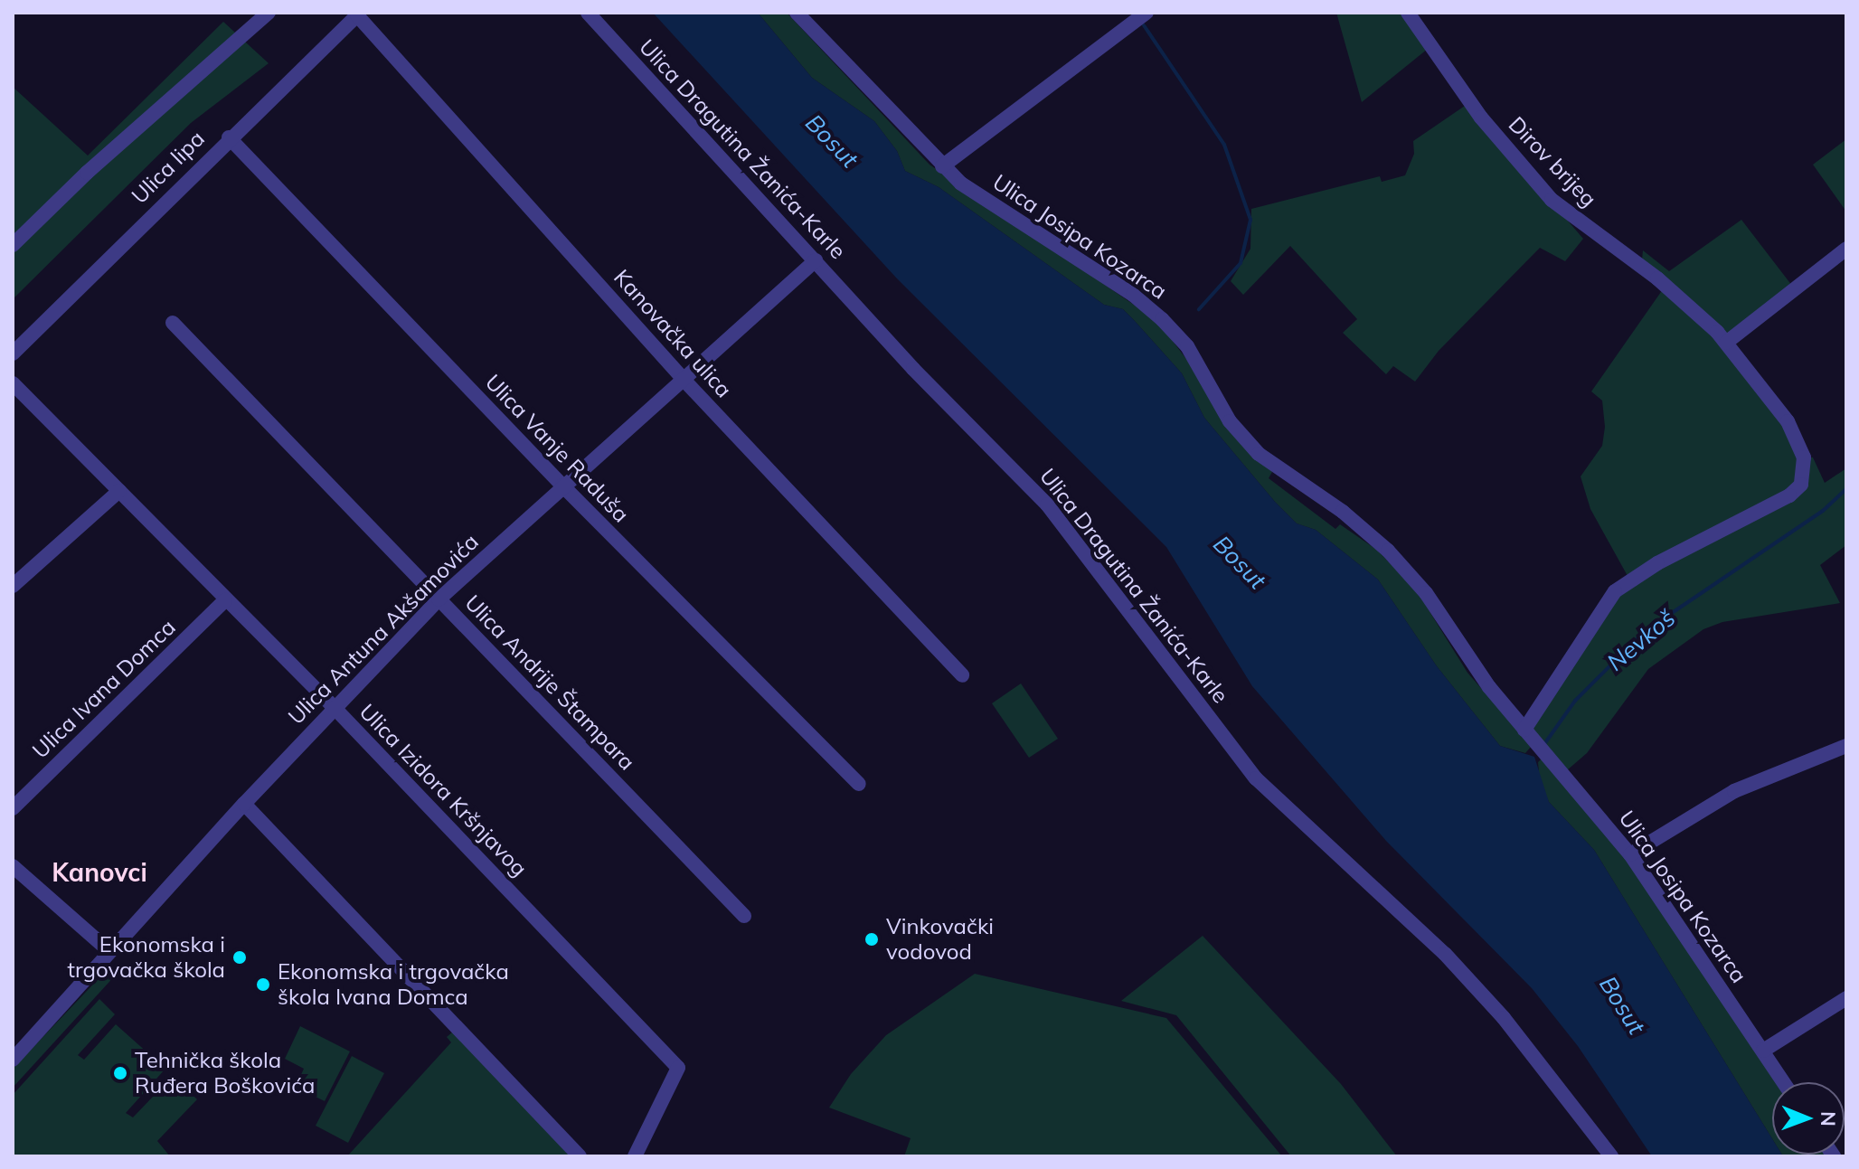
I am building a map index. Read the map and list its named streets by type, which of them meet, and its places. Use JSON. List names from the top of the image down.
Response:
{
  "streets": {
    "street": [
      "Ulica Dragutina Žanića-Karle",
      "Dirov brijeg",
      "Ulica lipa",
      "Ulica Josipa Kozarca",
      "Kanovačka ulica",
      "Ulica Vanje Raduša",
      "Ulica Antuna Akšamovića",
      "Ulica Andrije Štampara",
      "Ulica Ivana Domca",
      "Ulica Izidora Kršnjavog"
    ]
  },
  "crossings": [
    ["Ulica Dragutina Žanića-Karle", "Ulica Antuna Akšamovića"],
    ["Dirov brijeg", "Ulica Josipa Kozarca"],
    ["Ulica lipa", "Kanovačka ulica"],
    ["Ulica lipa", "Ulica Vanje Raduša"],
    ["Kanovačka ulica", "Ulica Antuna Akšamovića"],
    ["Ulica Vanje Raduša", "Ulica Antuna Akšamovića"],
    ["Ulica Antuna Akšamovića", "Ulica Andrije Štampara"],
    ["Ulica Antuna Akšamovića", "Ulica Izidora Kršnjavog"],
    ["Ulica Ivana Domca", "Ulica Izidora Kršnjavog"]
  ],
  "districts": ["Kanovci"],
  "water": ["Bosut", "Nevkoš"],
  "places": [
    "Vinkovački vodovod",
    "Ekonomska i trgovačka škola",
    "Ekonomska i trgovačka škola Ivana Domca",
    "Tehnička škola Ruđera Boškovića"
  ],
  "north": "right"
}
